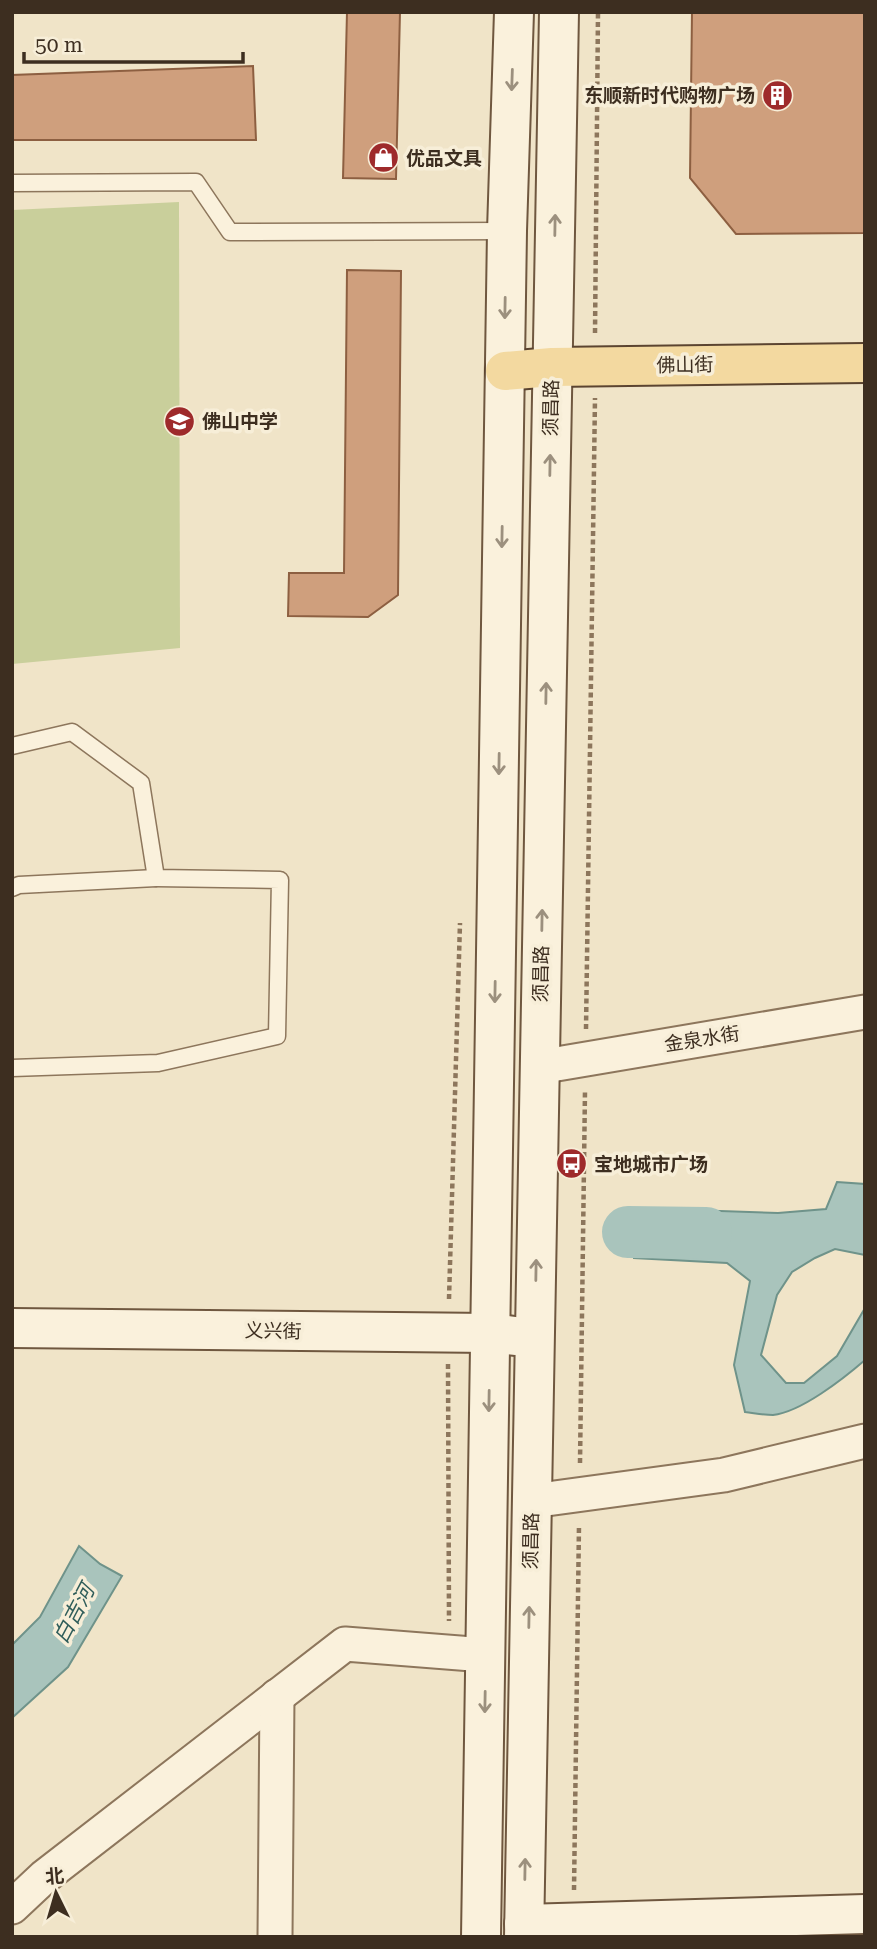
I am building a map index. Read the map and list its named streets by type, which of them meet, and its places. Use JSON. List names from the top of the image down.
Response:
{
  "streets": {
    "main road": ["佛山街", "须昌路", "义兴街"],
    "street": ["金泉水街"]
  },
  "crossings": [
    ["佛山街", "须昌路"],
    ["须昌路", "金泉水街"],
    ["须昌路", "义兴街"]
  ],
  "water": ["白吉河"],
  "places": {
    "building": ["东顺新时代购物广场"],
    "shop": ["优品文具"],
    "school or university": ["佛山中学"],
    "bus stop": ["宝地城市广场"]
  },
  "scale_bar": "50 m",
  "north": "top"
}
